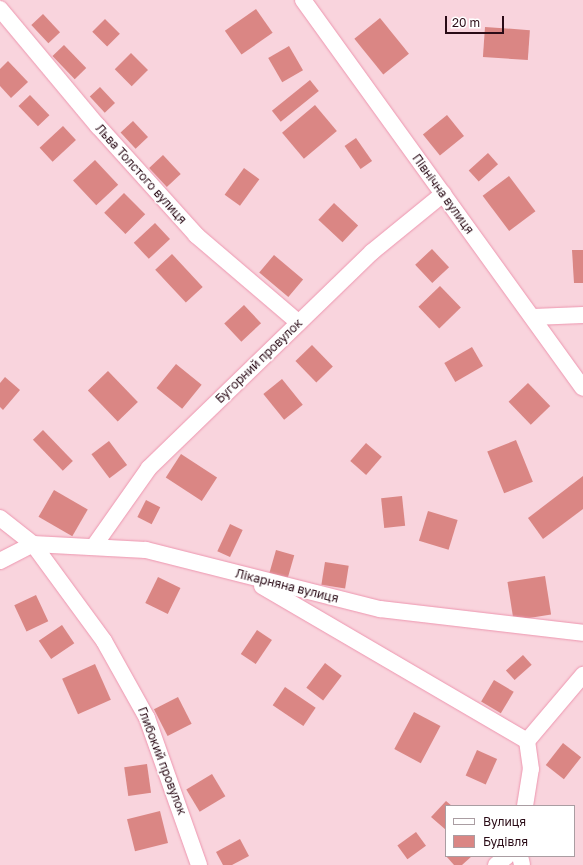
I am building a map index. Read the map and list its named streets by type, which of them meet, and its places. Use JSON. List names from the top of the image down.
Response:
{
  "streets": {
    "street": [
      "Льва Толстого вулиця",
      "Північна вулиця",
      "Бугорний провулок",
      "Лікарняна вулиця",
      "Глибокий провулок"
    ]
  },
  "crossings": [
    ["Льва Толстого вулиця", "Бугорний провулок"],
    ["Північна вулиця", "Бугорний провулок"],
    ["Бугорний провулок", "Лікарняна вулиця"],
    ["Лікарняна вулиця", "Глибокий провулок"]
  ],
  "legend": ["Вулиця", "Будівля"],
  "scale_bar": "20 m"
}
